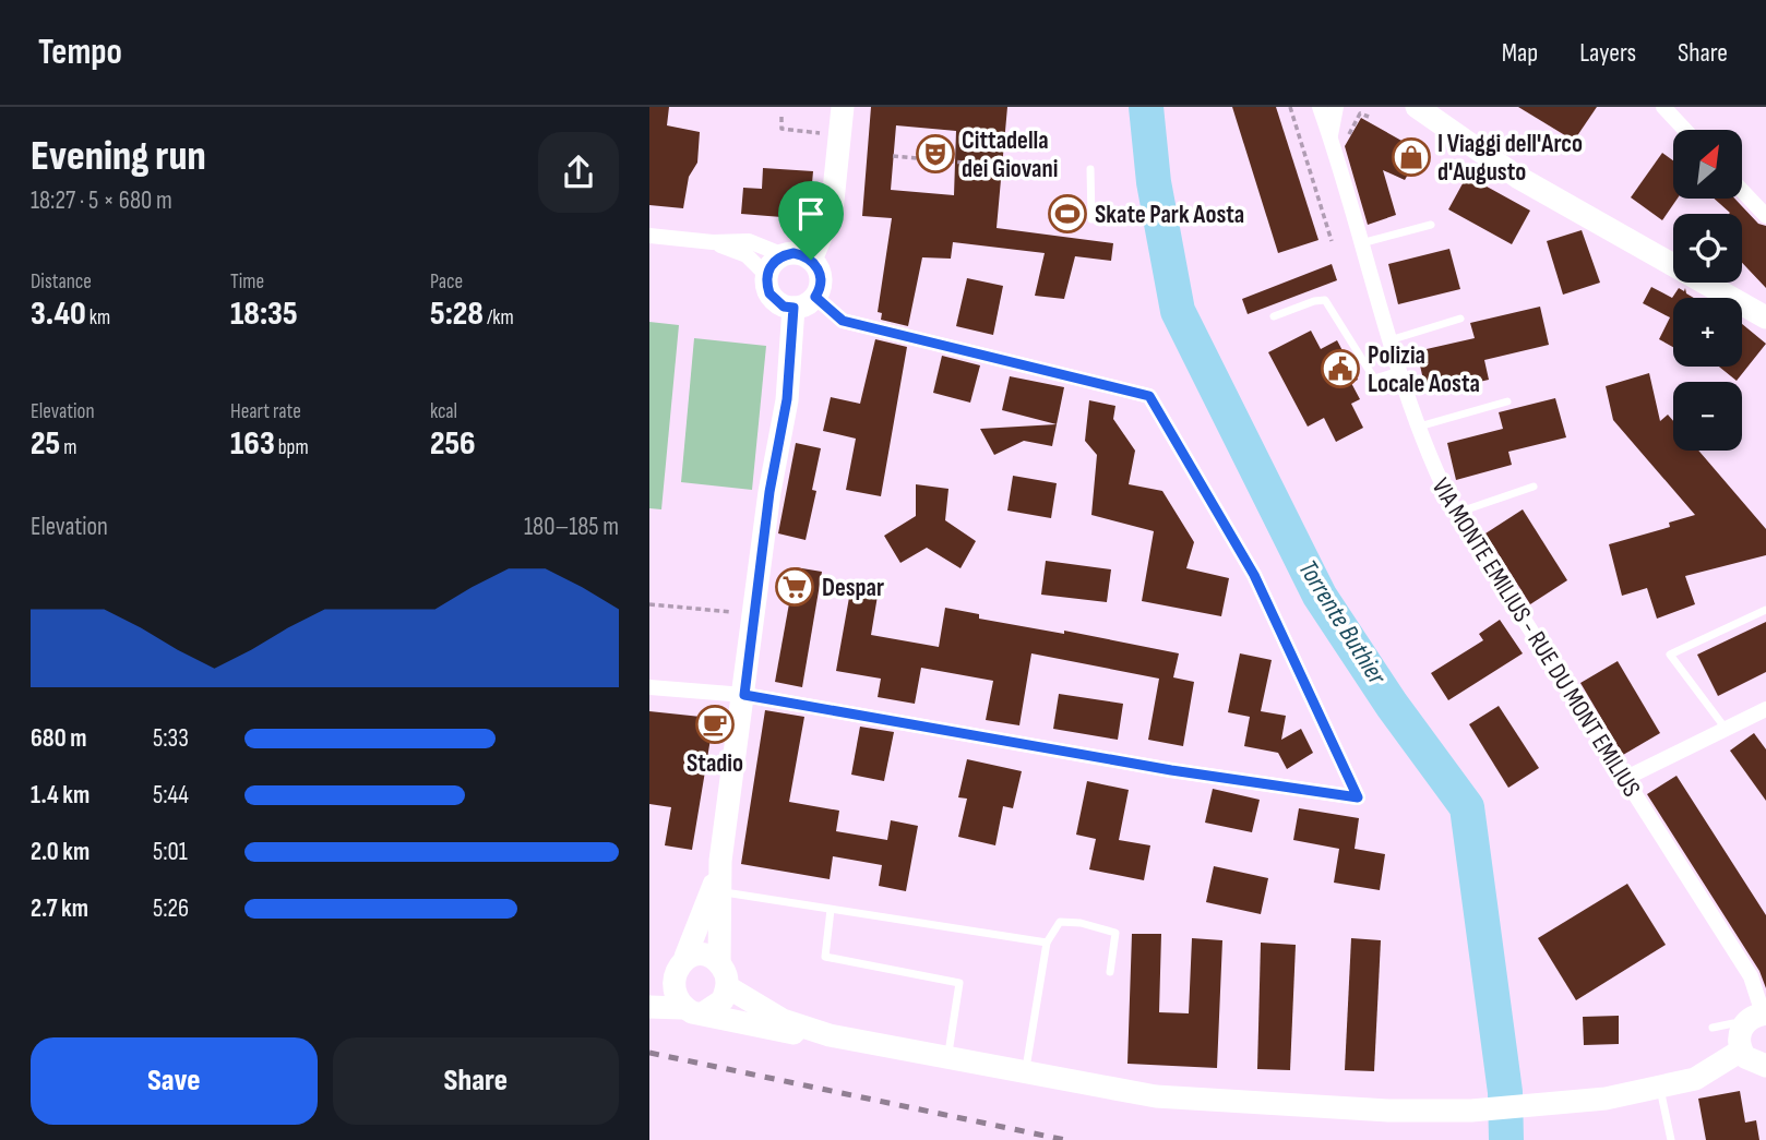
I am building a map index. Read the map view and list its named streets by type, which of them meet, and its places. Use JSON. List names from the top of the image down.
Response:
{
  "streets": {
    "street": ["VIA MONTE EMILIUS - RUE DU MONT EMILIUS"]
  },
  "water": ["Torrente Buthier"],
  "places": {
    "theatre": ["Cittadella dei Giovani"],
    "shop": ["I Viaggi dell'Arco d'Augusto"],
    "sports": ["Skate Park Aosta"],
    "public building": ["Polizia Locale Aosta"],
    "supermarket": ["Despar"],
    "cafe": ["Stadio"]
  },
  "north": "top right",
  "page": {
    "header": "Tempo",
    "nav": ["Map", "Layers", "Share"],
    "heading": ["Evening run", "18:27 · 5 × 680 m"],
    "map_buttons": ["+", "−"],
    "stats": [
      ["Distance", "3.40 km"],
      ["Time", "18:35"],
      ["Pace", "5:28 /km"],
      ["Elevation", "25 m"],
      ["Heart rate", "163 bpm"],
      ["kcal", "256"]
    ],
    "chart": ["Elevation", "180–185 m"],
    "list": [
      {
        "name": "680 m",
        "note": "5:33"
      },
      {
        "name": "1.4 km",
        "note": "5:44"
      },
      {
        "name": "2.0 km",
        "note": "5:01"
      },
      {
        "name": "2.7 km",
        "note": "5:26"
      }
    ],
    "buttons": ["Save", "Share"]
  }
}
